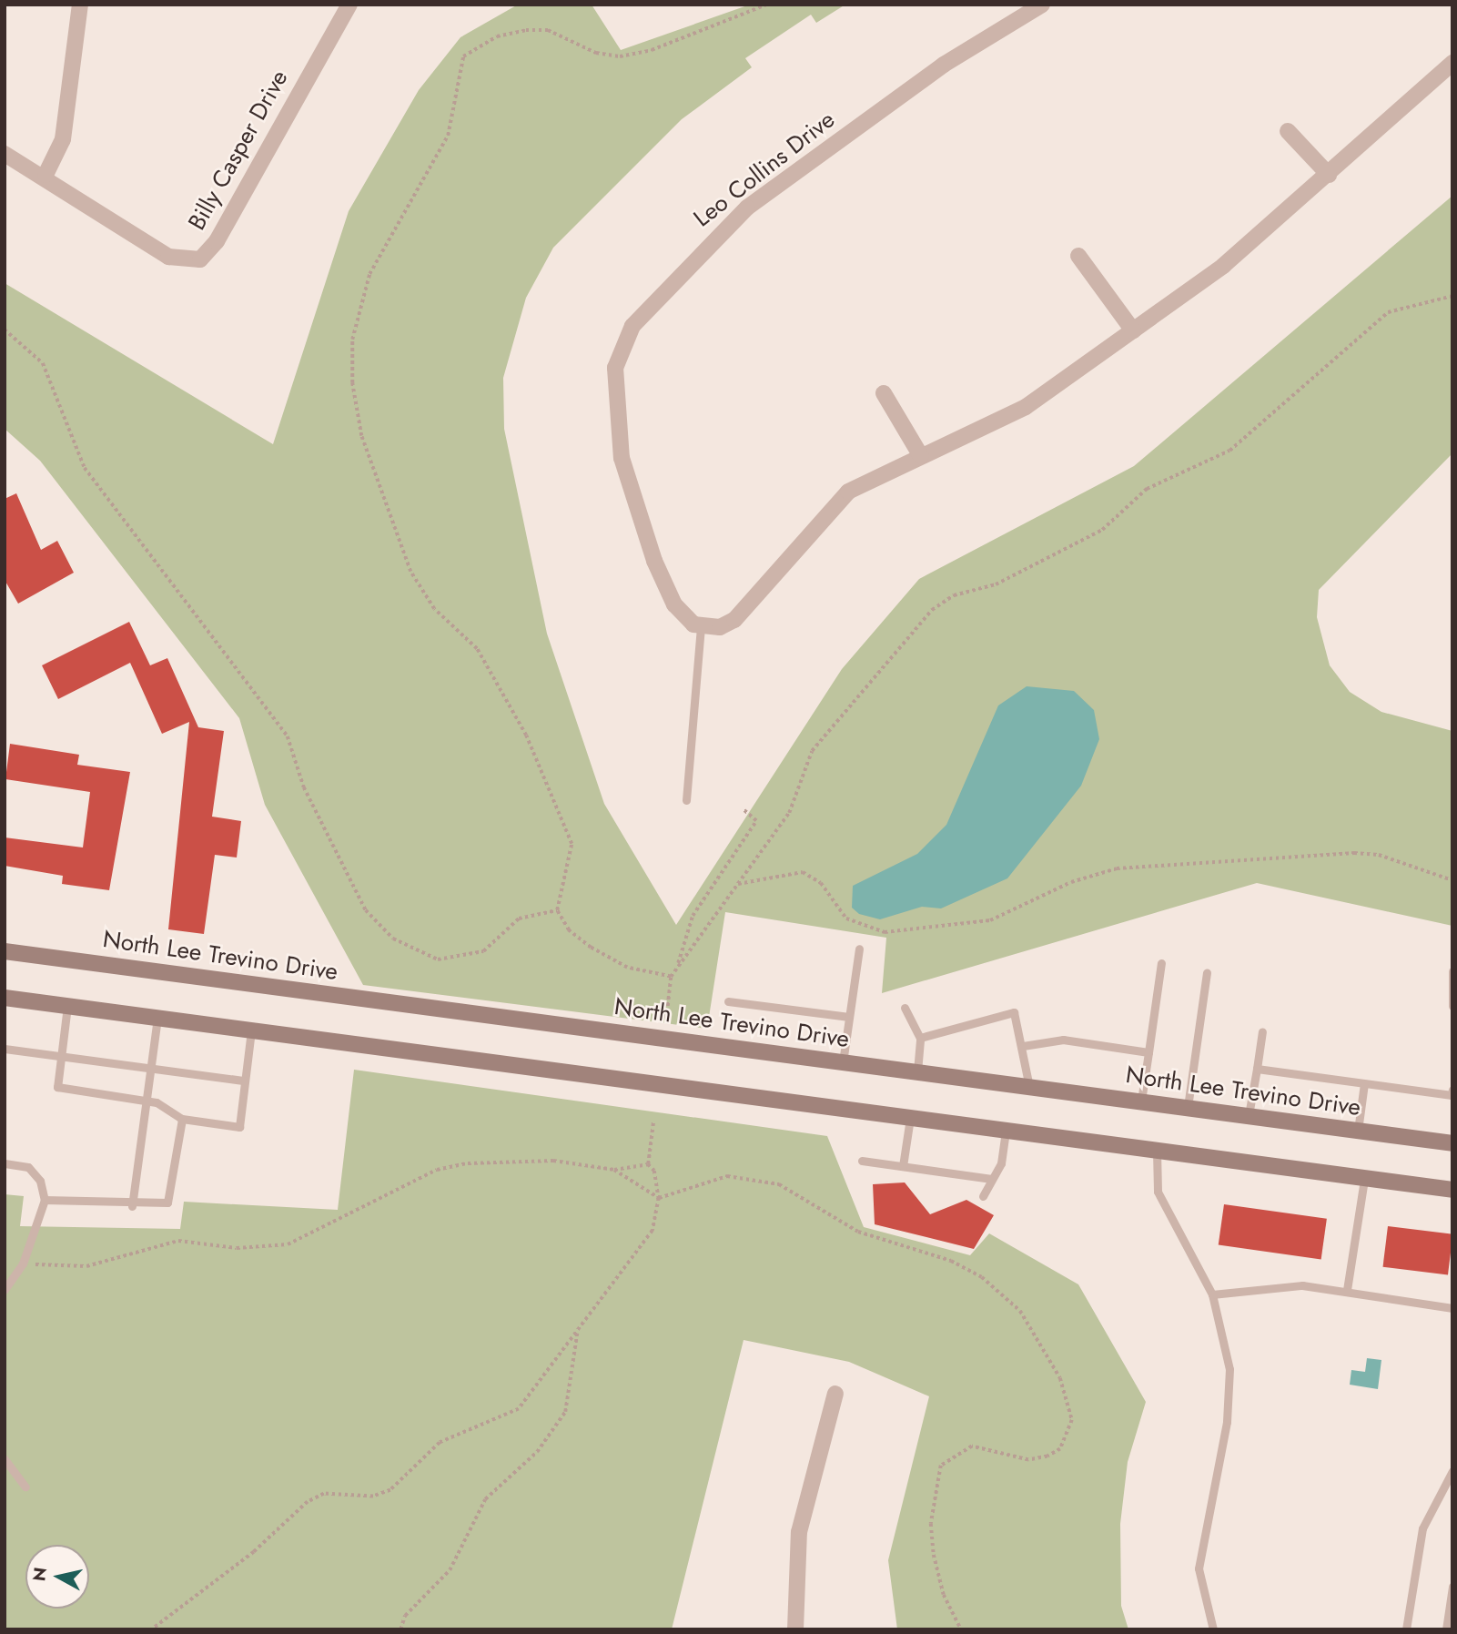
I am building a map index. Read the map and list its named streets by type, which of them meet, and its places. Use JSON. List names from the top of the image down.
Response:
{
  "streets": {
    "main road": ["North Lee Trevino Drive"],
    "street": ["Billy Casper Drive", "Leo Collins Drive"]
  },
  "north": "left"
}
